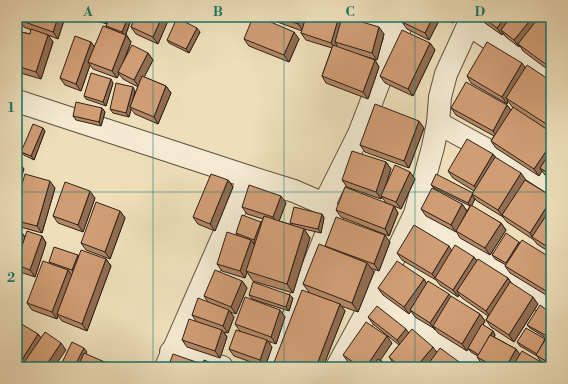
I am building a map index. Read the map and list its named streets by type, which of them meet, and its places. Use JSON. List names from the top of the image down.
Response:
{
  "grid": {
    "columns": [
      "A",
      "B",
      "C",
      "D"
    ],
    "rows": ["1", "2"]
  }
}
